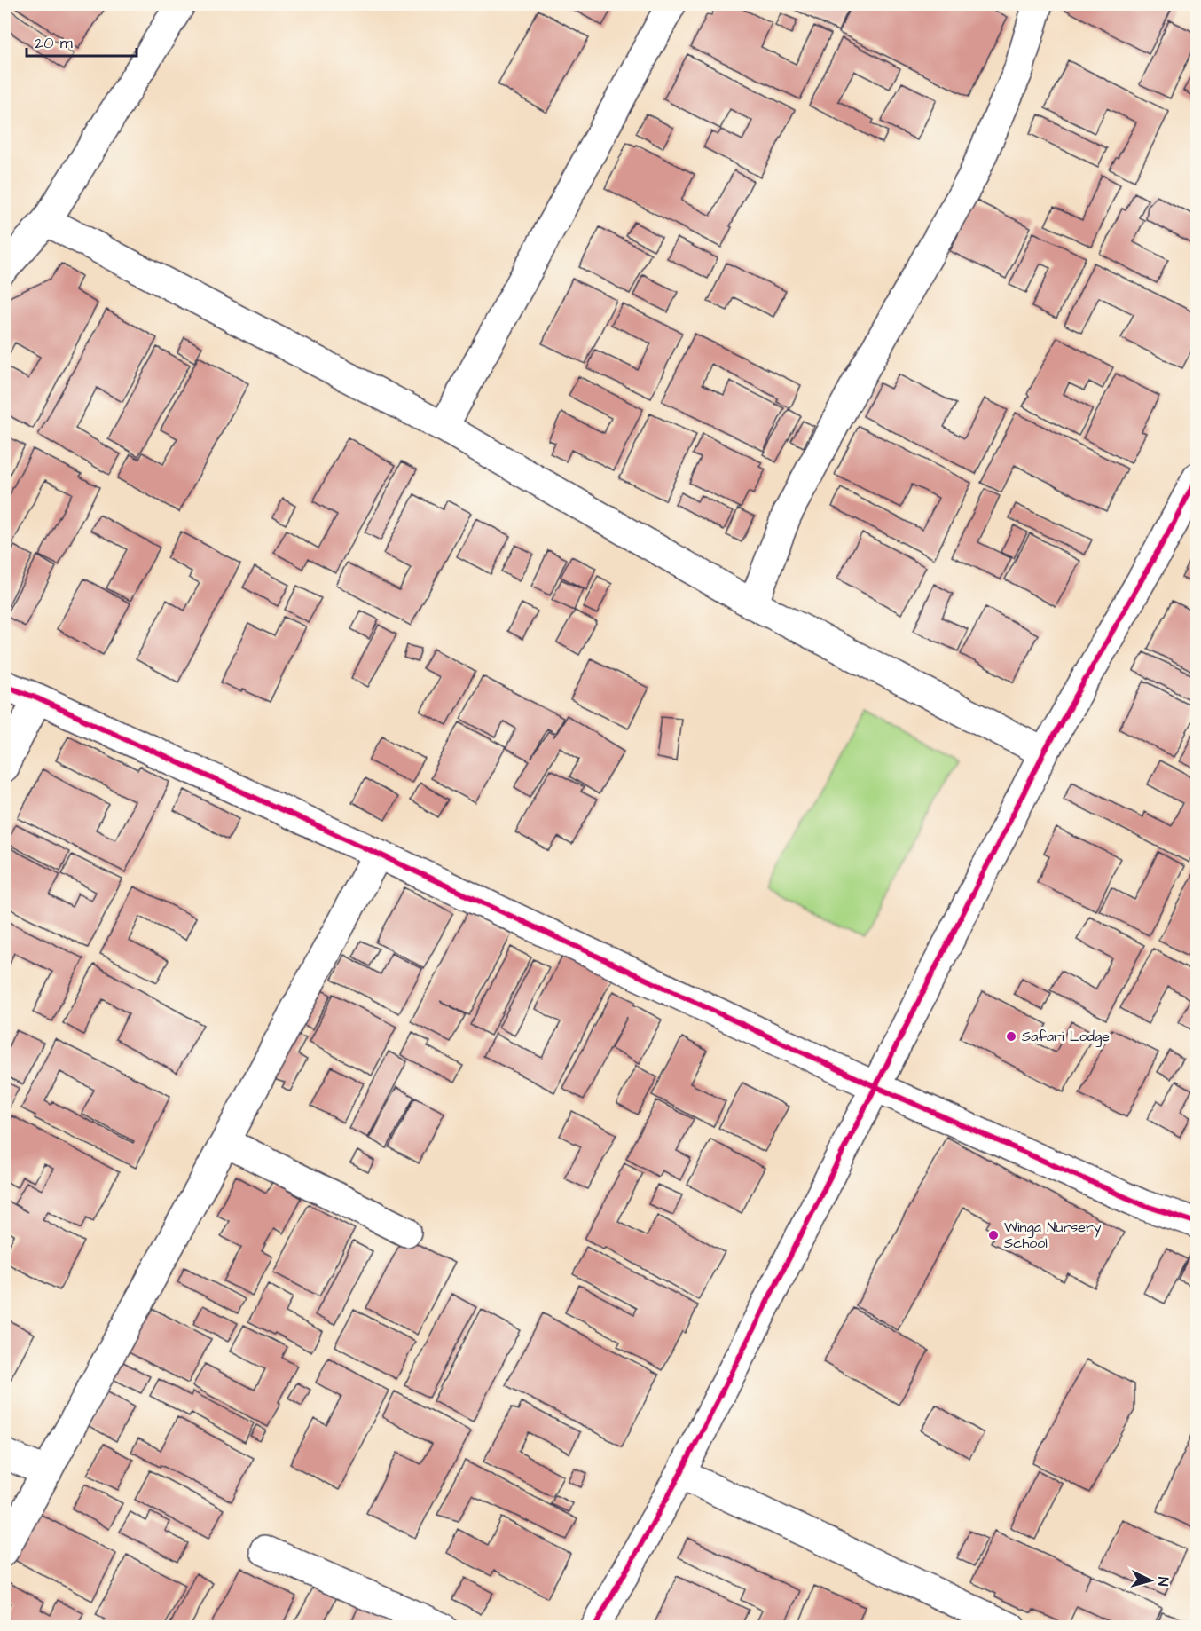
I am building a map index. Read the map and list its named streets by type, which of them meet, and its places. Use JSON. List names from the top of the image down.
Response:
{
  "places": ["Safari Lodge", "Winga Nursery School"],
  "scale_bar": "20 m",
  "north": "right"
}
